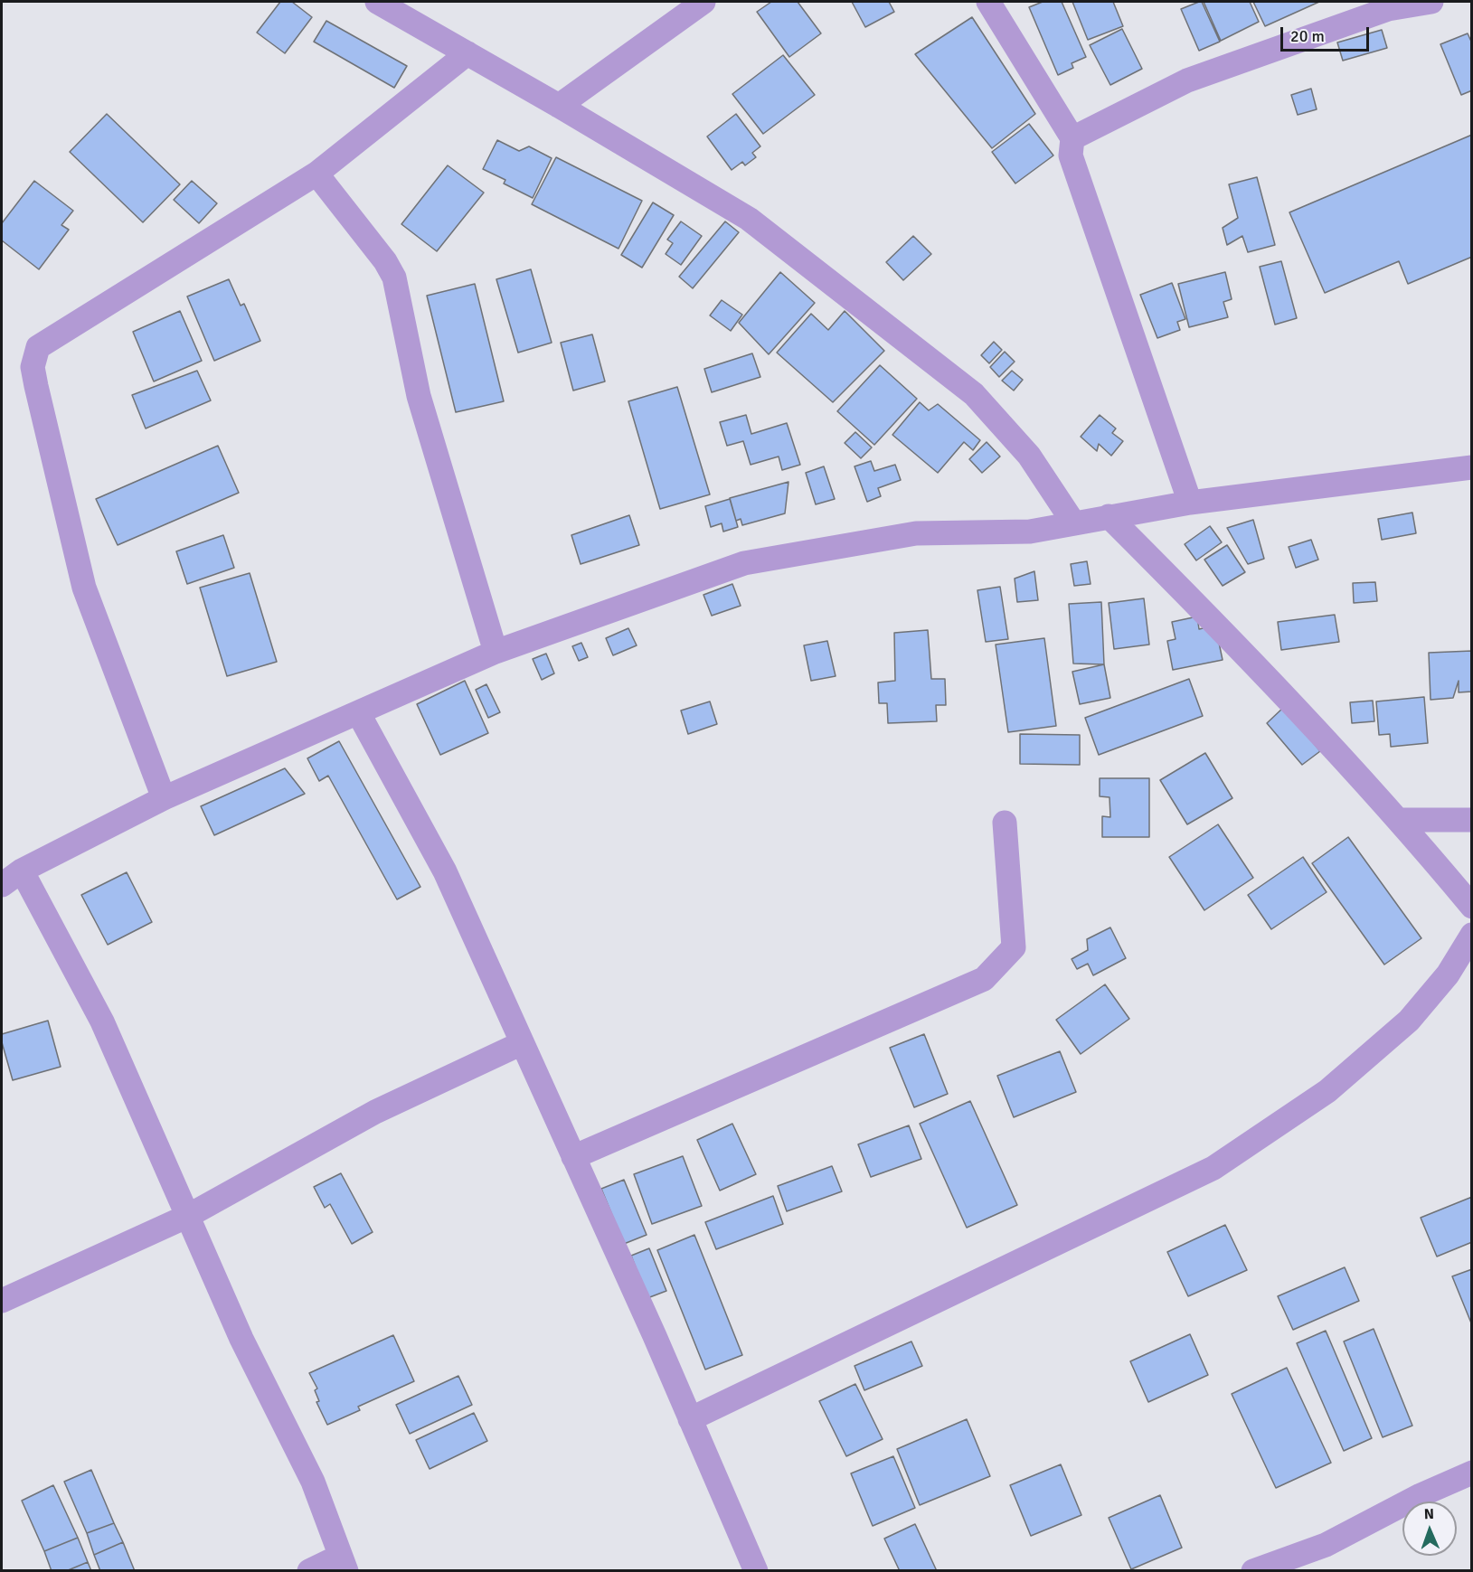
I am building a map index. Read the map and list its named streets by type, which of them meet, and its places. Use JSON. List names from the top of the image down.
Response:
{
  "scale_bar": "20 m",
  "north": "top"
}
